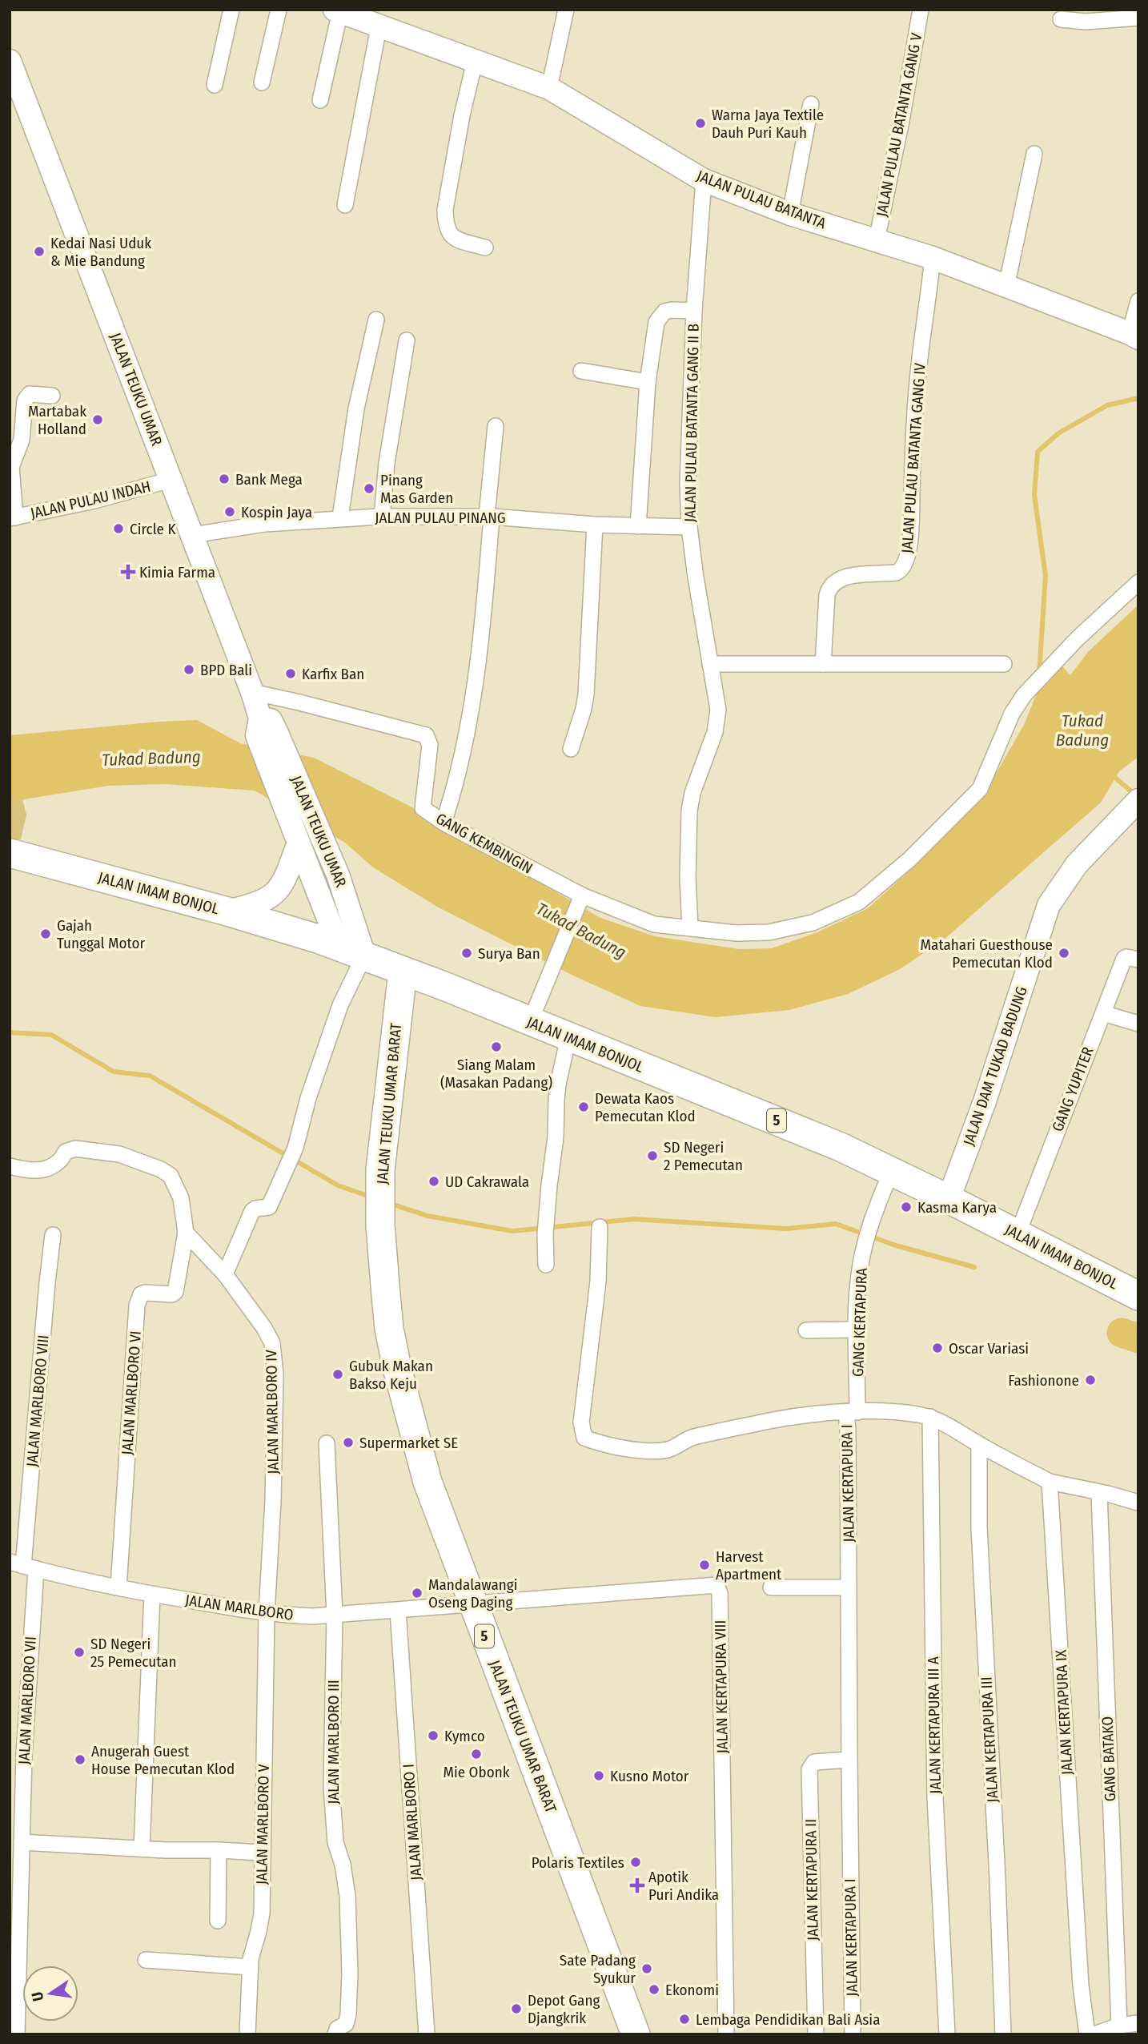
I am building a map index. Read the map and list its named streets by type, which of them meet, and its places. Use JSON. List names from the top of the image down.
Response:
{
  "streets": {
    "highway": ["JALAN IMAM BONJOL", "JALAN TEUKU UMAR BARAT", "5"],
    "street": [
      "JALAN PULAU BATANTA GANG V",
      "JALAN PULAU BATANTA",
      "JALAN TEUKU UMAR",
      "JALAN PULAU BATANTA GANG II B",
      "JALAN PULAU BATANTA GANG IV",
      "JALAN PULAU INDAH",
      "JALAN PULAU PINANG",
      "GANG KEMBINGIN",
      "JALAN DAM TUKAD BADUNG",
      "GANG YUPITER",
      "GANG KERTAPURA",
      "JALAN MARLBORO VI",
      "JALAN MARLBORO VIII",
      "JALAN MARLBORO IV",
      "JALAN KERTAPURA I",
      "JALAN MARLBORO",
      "JALAN KERTAPURA VIII",
      "JALAN MARLBORO VII",
      "JALAN KERTAPURA IX",
      "JALAN KERTAPURA III A",
      "JALAN KERTAPURA III",
      "JALAN MARLBORO III",
      "GANG BATAKO",
      "JALAN MARLBORO I",
      "JALAN MARLBORO V",
      "JALAN KERTAPURA II"
    ]
  },
  "crossings": [
    ["JALAN PULAU BATANTA GANG V", "JALAN PULAU BATANTA"],
    ["JALAN PULAU BATANTA", "JALAN PULAU BATANTA GANG II B"],
    ["JALAN PULAU BATANTA", "JALAN PULAU BATANTA GANG IV"],
    ["JALAN TEUKU UMAR", "JALAN PULAU INDAH"],
    ["JALAN TEUKU UMAR", "JALAN PULAU PINANG"],
    ["JALAN TEUKU UMAR", "GANG KEMBINGIN"],
    ["JALAN TEUKU UMAR", "JALAN IMAM BONJOL"],
    ["JALAN PULAU BATANTA GANG II B", "JALAN PULAU PINANG"],
    ["JALAN PULAU BATANTA GANG II B", "GANG KEMBINGIN"],
    ["JALAN IMAM BONJOL", "JALAN DAM TUKAD BADUNG"],
    ["JALAN IMAM BONJOL", "GANG YUPITER"],
    ["JALAN IMAM BONJOL", "JALAN TEUKU UMAR BARAT"],
    ["JALAN IMAM BONJOL", "GANG KERTAPURA"],
    ["JALAN TEUKU UMAR BARAT", "JALAN MARLBORO"],
    ["JALAN TEUKU UMAR BARAT", "JALAN KERTAPURA VIII"],
    ["GANG KERTAPURA", "JALAN KERTAPURA I"],
    ["JALAN MARLBORO VI", "JALAN MARLBORO IV"],
    ["JALAN MARLBORO VI", "JALAN MARLBORO"],
    ["JALAN MARLBORO VIII", "JALAN MARLBORO"],
    ["JALAN MARLBORO VIII", "JALAN MARLBORO VII"],
    ["JALAN MARLBORO IV", "JALAN MARLBORO"],
    ["JALAN MARLBORO IV", "JALAN MARLBORO V"],
    ["JALAN KERTAPURA I", "JALAN KERTAPURA II"],
    ["JALAN MARLBORO", "JALAN KERTAPURA VIII"],
    ["JALAN MARLBORO", "JALAN MARLBORO VII"],
    ["JALAN MARLBORO", "JALAN MARLBORO III"],
    ["JALAN MARLBORO", "JALAN MARLBORO I"],
    ["JALAN MARLBORO", "JALAN MARLBORO V"]
  ],
  "water": ["Tukad Badung"],
  "places": {
    "other": [
      "Warna Jaya Textile Dauh Puri Kauh",
      "Kedai Nasi Uduk & Mie Bandung",
      "Martabak Holland",
      "Bank Mega",
      "Pinang Mas Garden",
      "Kospin Jaya",
      "Circle K",
      "BPD Bali",
      "Karfix Ban",
      "Gajah Tunggal Motor",
      "Surya Ban",
      "Matahari Guesthouse Pemecutan Klod",
      "Siang Malam (Masakan Padang)",
      "Dewata Kaos Pemecutan Klod",
      "SD Negeri 2 Pemecutan",
      "UD Cakrawala",
      "Kasma Karya",
      "Oscar Variasi",
      "Gubuk Makan Bakso Keju",
      "Fashionone",
      "Supermarket SE",
      "Harvest Apartment",
      "Mandalawangi Oseng Daging",
      "SD Negeri 25 Pemecutan",
      "Kymco",
      "Mie Obonk",
      "Anugerah Guest House Pemecutan Klod",
      "Kusno Motor",
      "Polaris Textiles",
      "Sate Padang Syukur",
      "Ekonomi",
      "Depot Gang Djangkrik",
      "Lembaga Pendidikan Bali Asia"
    ],
    "health": ["Kimia Farma", "Apotik Puri Andika"]
  },
  "north": "left"
}
